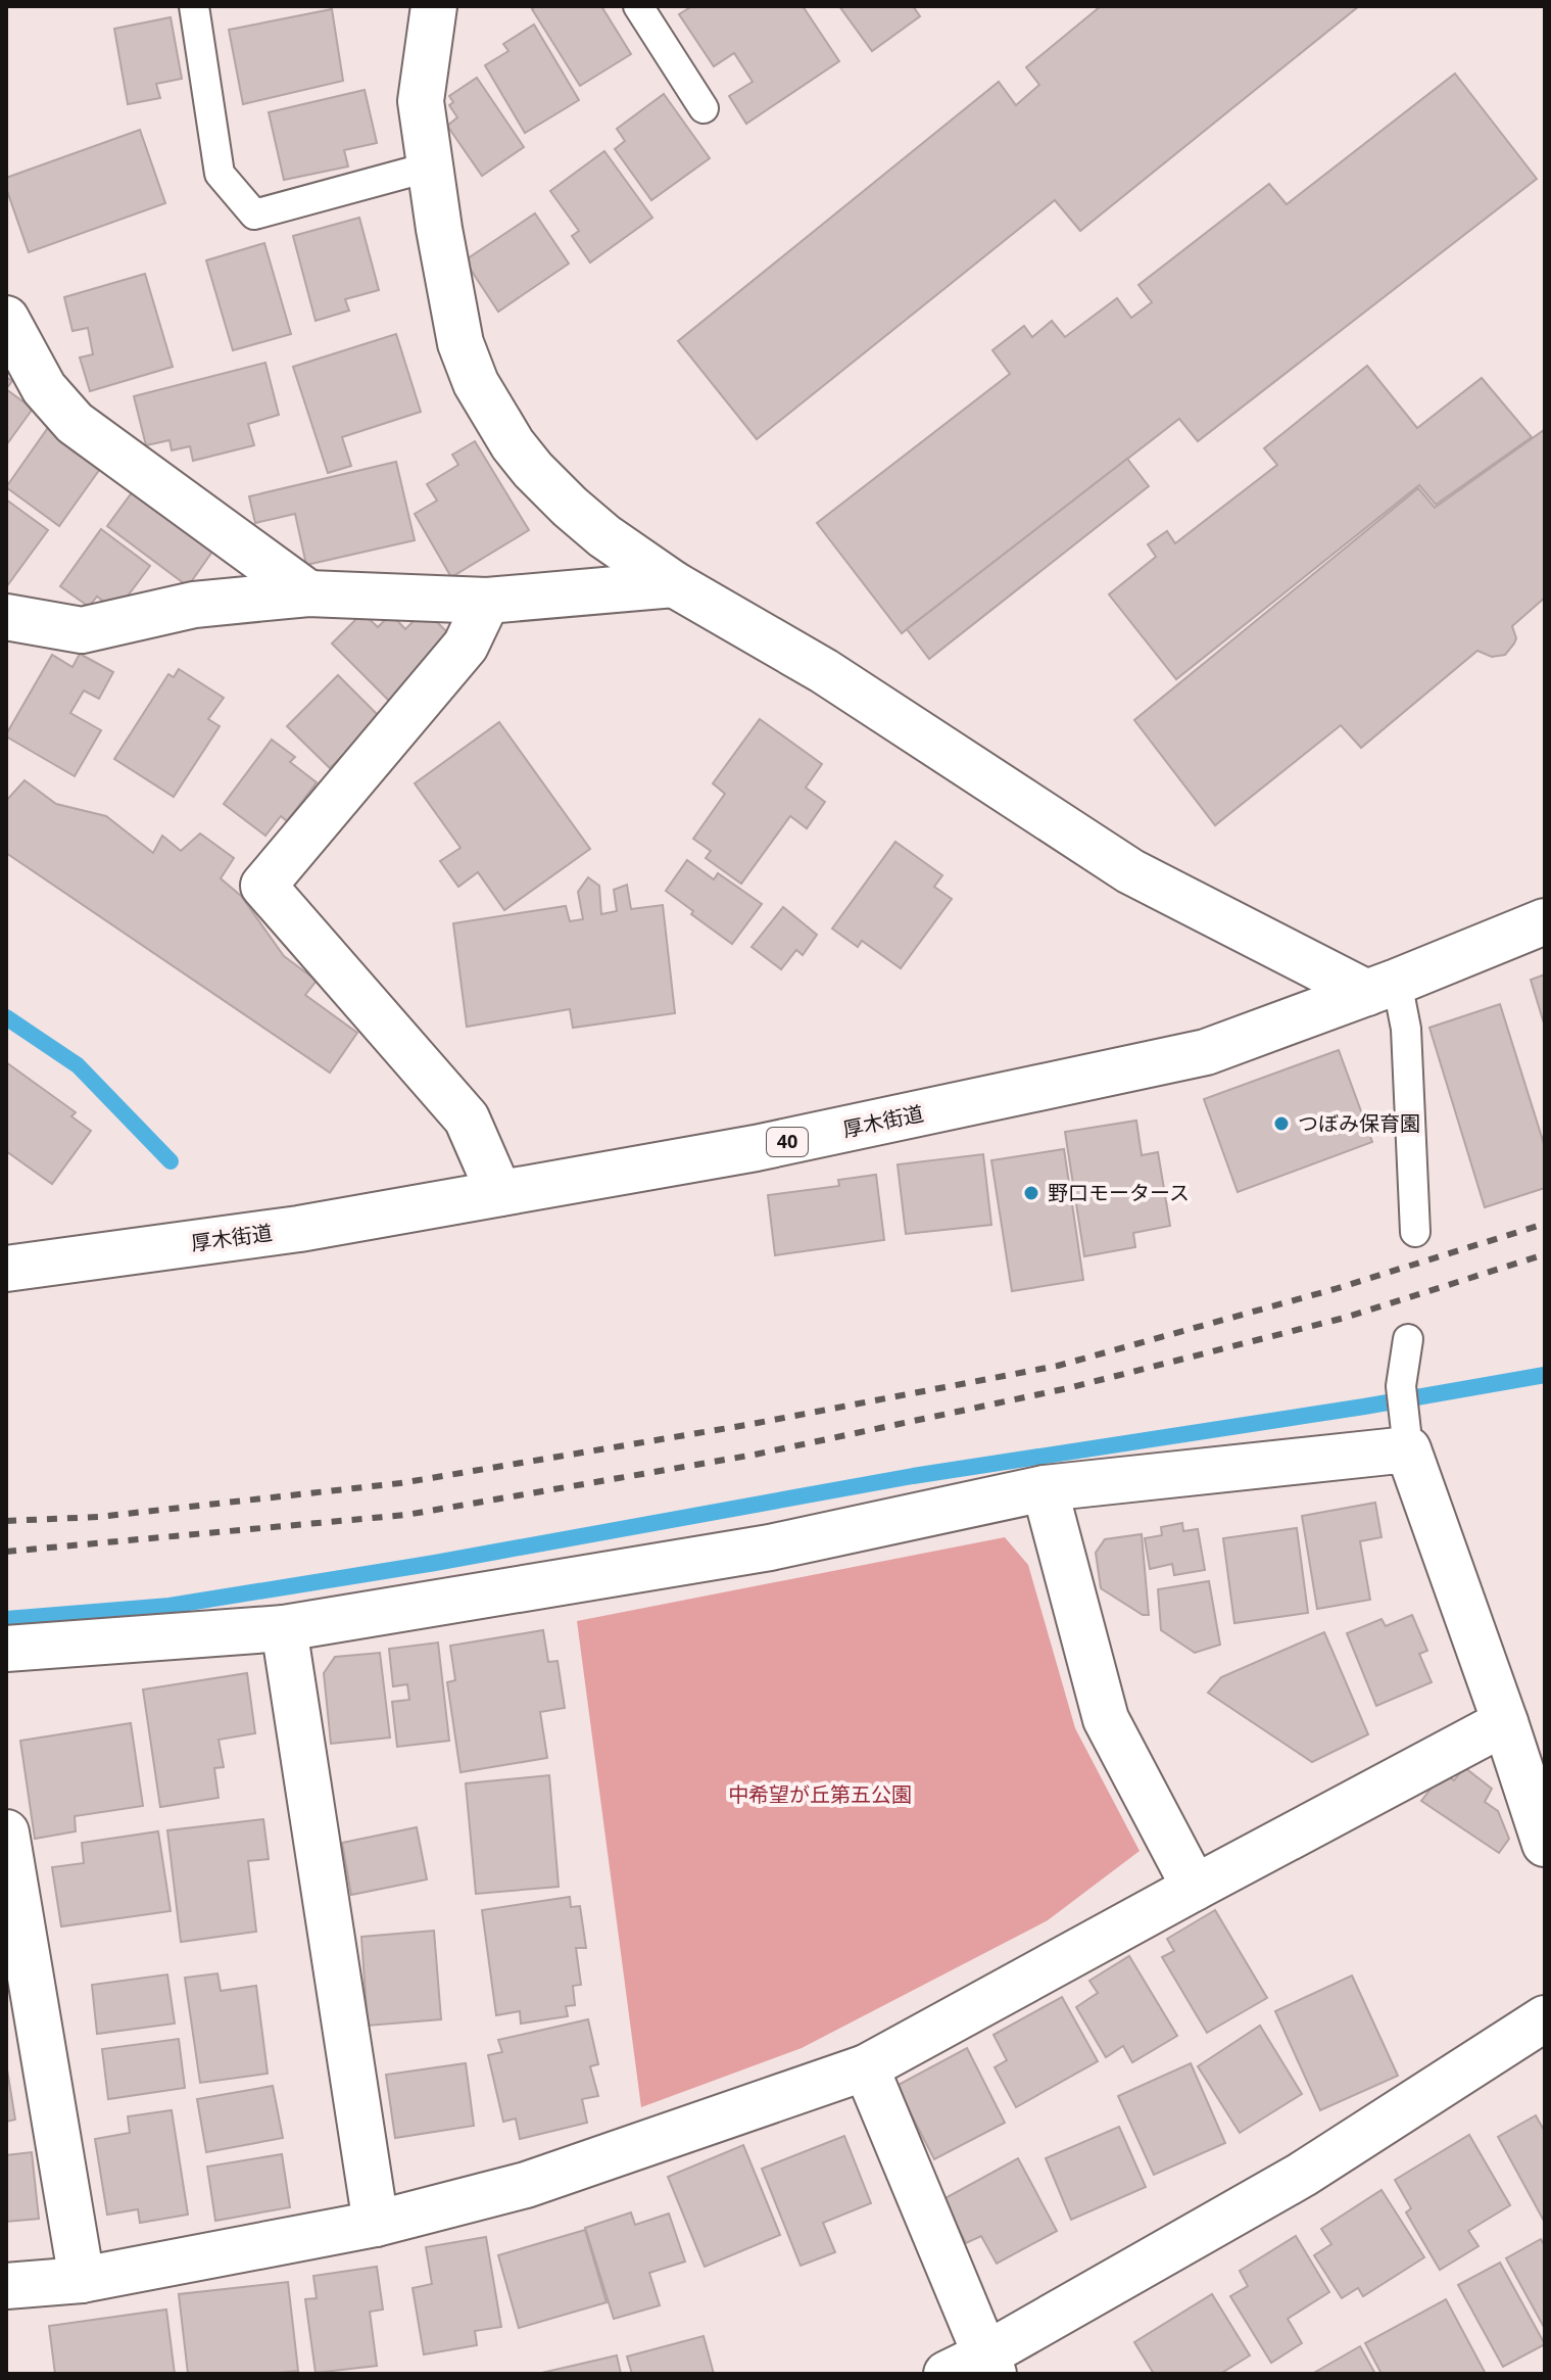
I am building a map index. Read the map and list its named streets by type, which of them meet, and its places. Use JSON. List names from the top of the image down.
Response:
{
  "streets": {
    "street": ["厚木街道", "40"]
  },
  "parks": ["中希望が丘第五公園"],
  "places": ["つぼみ保育園", "野口モータース"]
}
